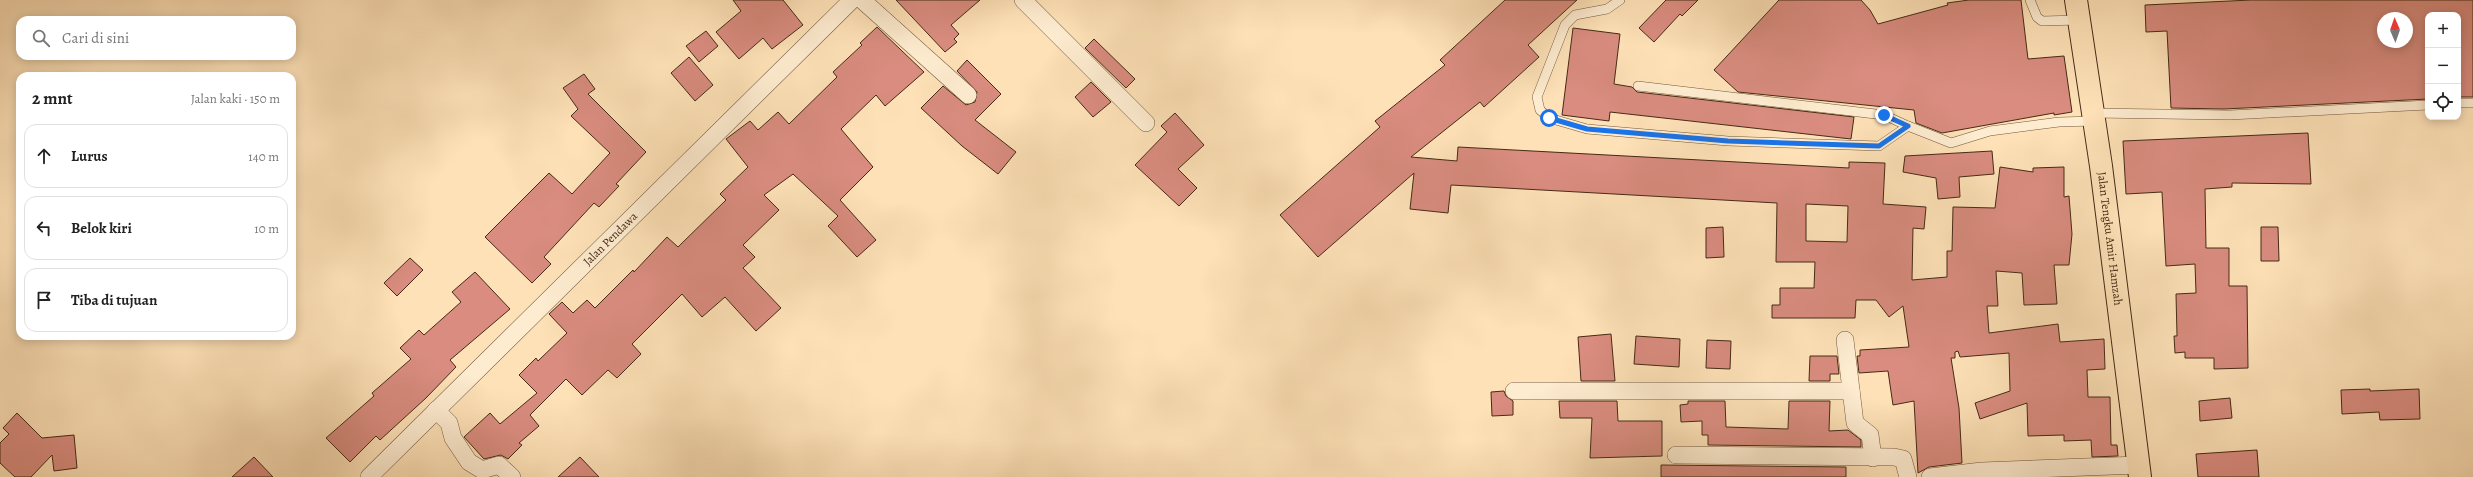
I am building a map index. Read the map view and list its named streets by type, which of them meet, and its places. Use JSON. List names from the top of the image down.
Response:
{
  "streets": {
    "highway": ["Jalan Tengku Amir Hamzah"],
    "street": ["Jalan Pendawa"]
  },
  "north": "top",
  "page": {
    "map_buttons": ["+", "−"],
    "search": "Cari di sini",
    "heading": ["2 mnt", "Jalan kaki · 150 m"],
    "list": [
      ["Lurus", "140 m"],
      ["Belok kiri", "10 m"],
      "Tiba di tujuan"
    ]
  }
}
